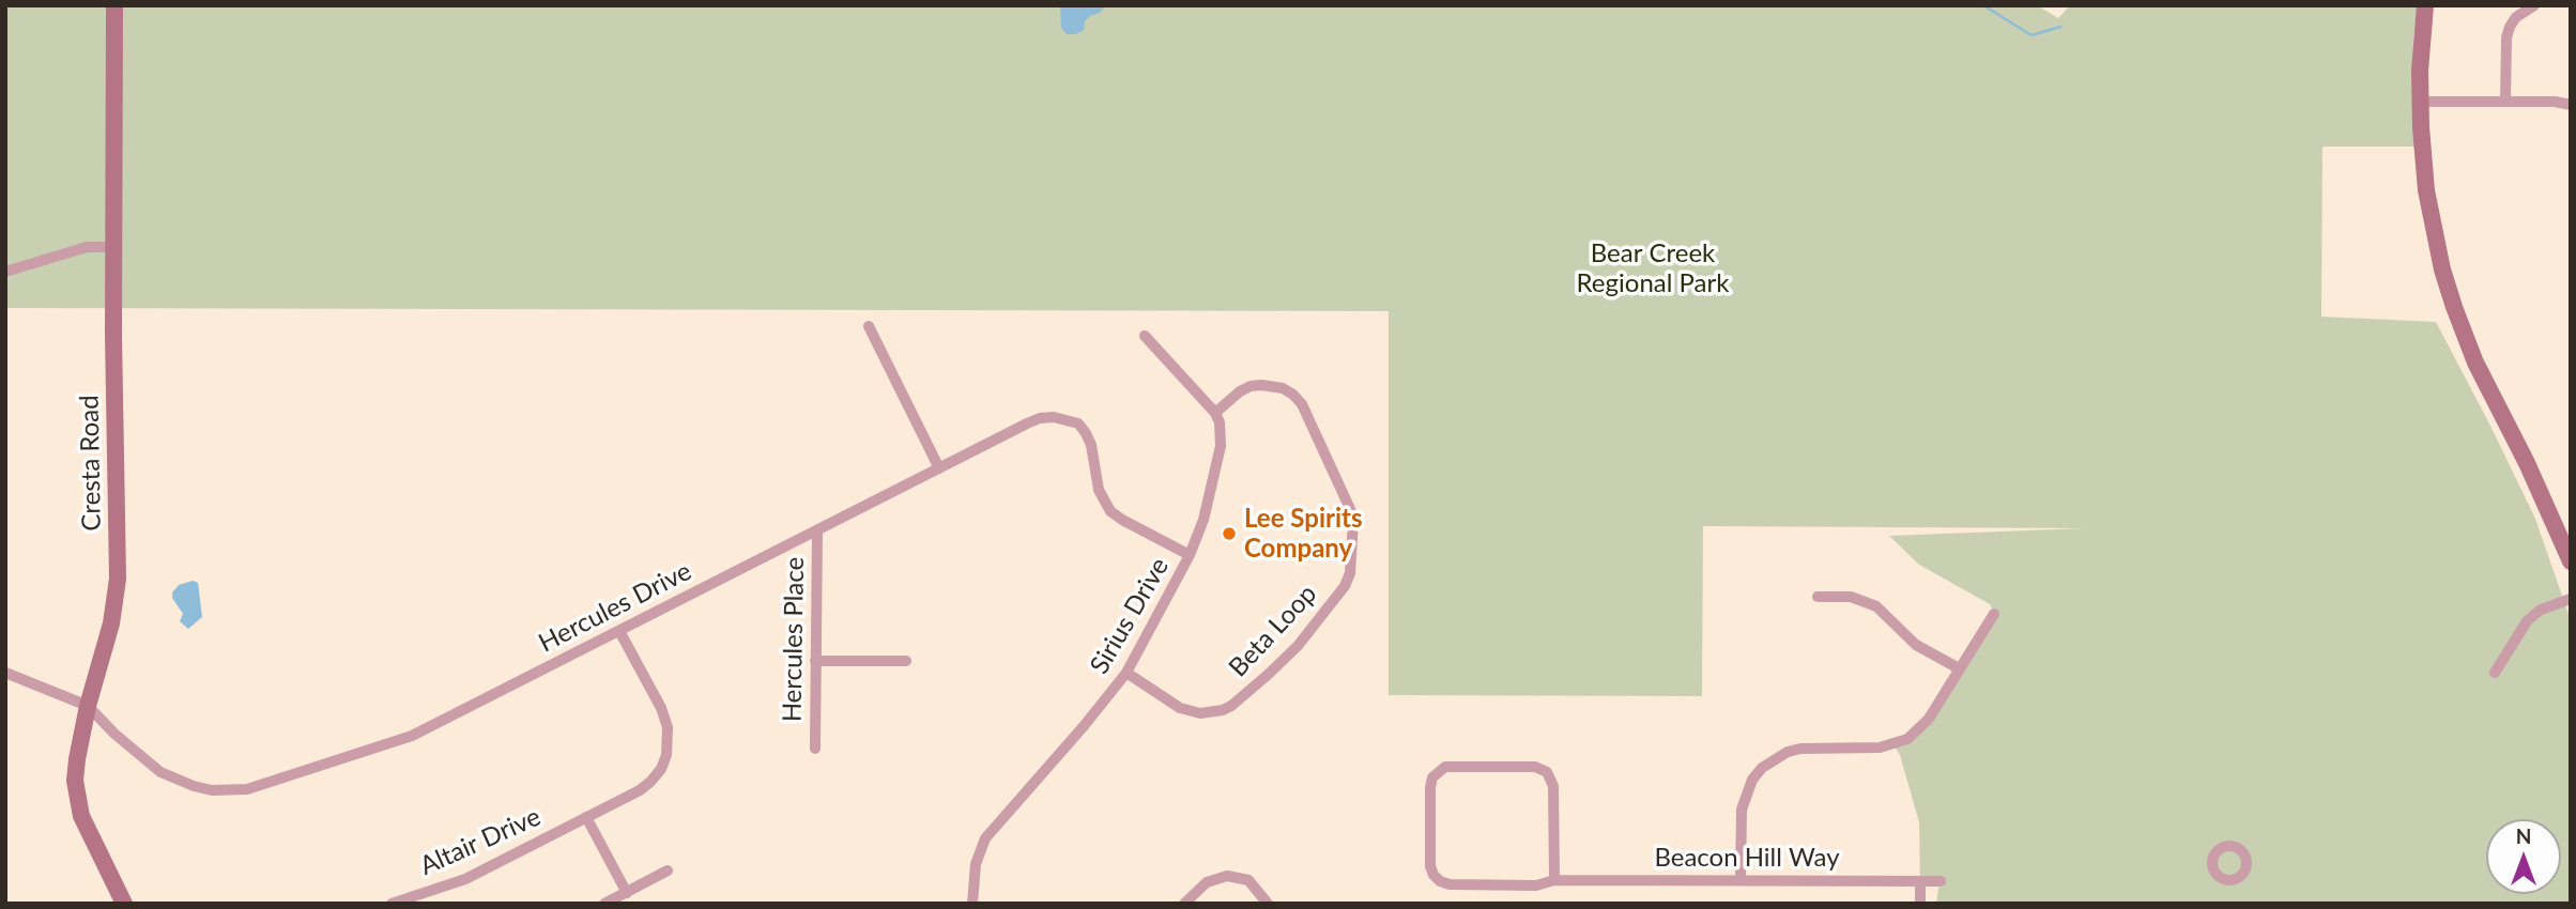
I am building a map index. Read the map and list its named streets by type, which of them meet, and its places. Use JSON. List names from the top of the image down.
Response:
{
  "streets": {
    "main road": ["Cresta Road"],
    "street": [
      "Hercules Drive",
      "Sirius Drive",
      "Beta Loop",
      "Hercules Place",
      "Altair Drive",
      "Beacon Hill Way"
    ]
  },
  "crossings": [
    ["Cresta Road", "Hercules Drive"],
    ["Hercules Drive", "Sirius Drive"],
    ["Hercules Drive", "Hercules Place"],
    ["Hercules Drive", "Altair Drive"],
    ["Sirius Drive", "Beta Loop"]
  ],
  "parks": ["Bear Creek Regional Park"],
  "places": ["Lee Spirits Company"],
  "north": "top"
}
